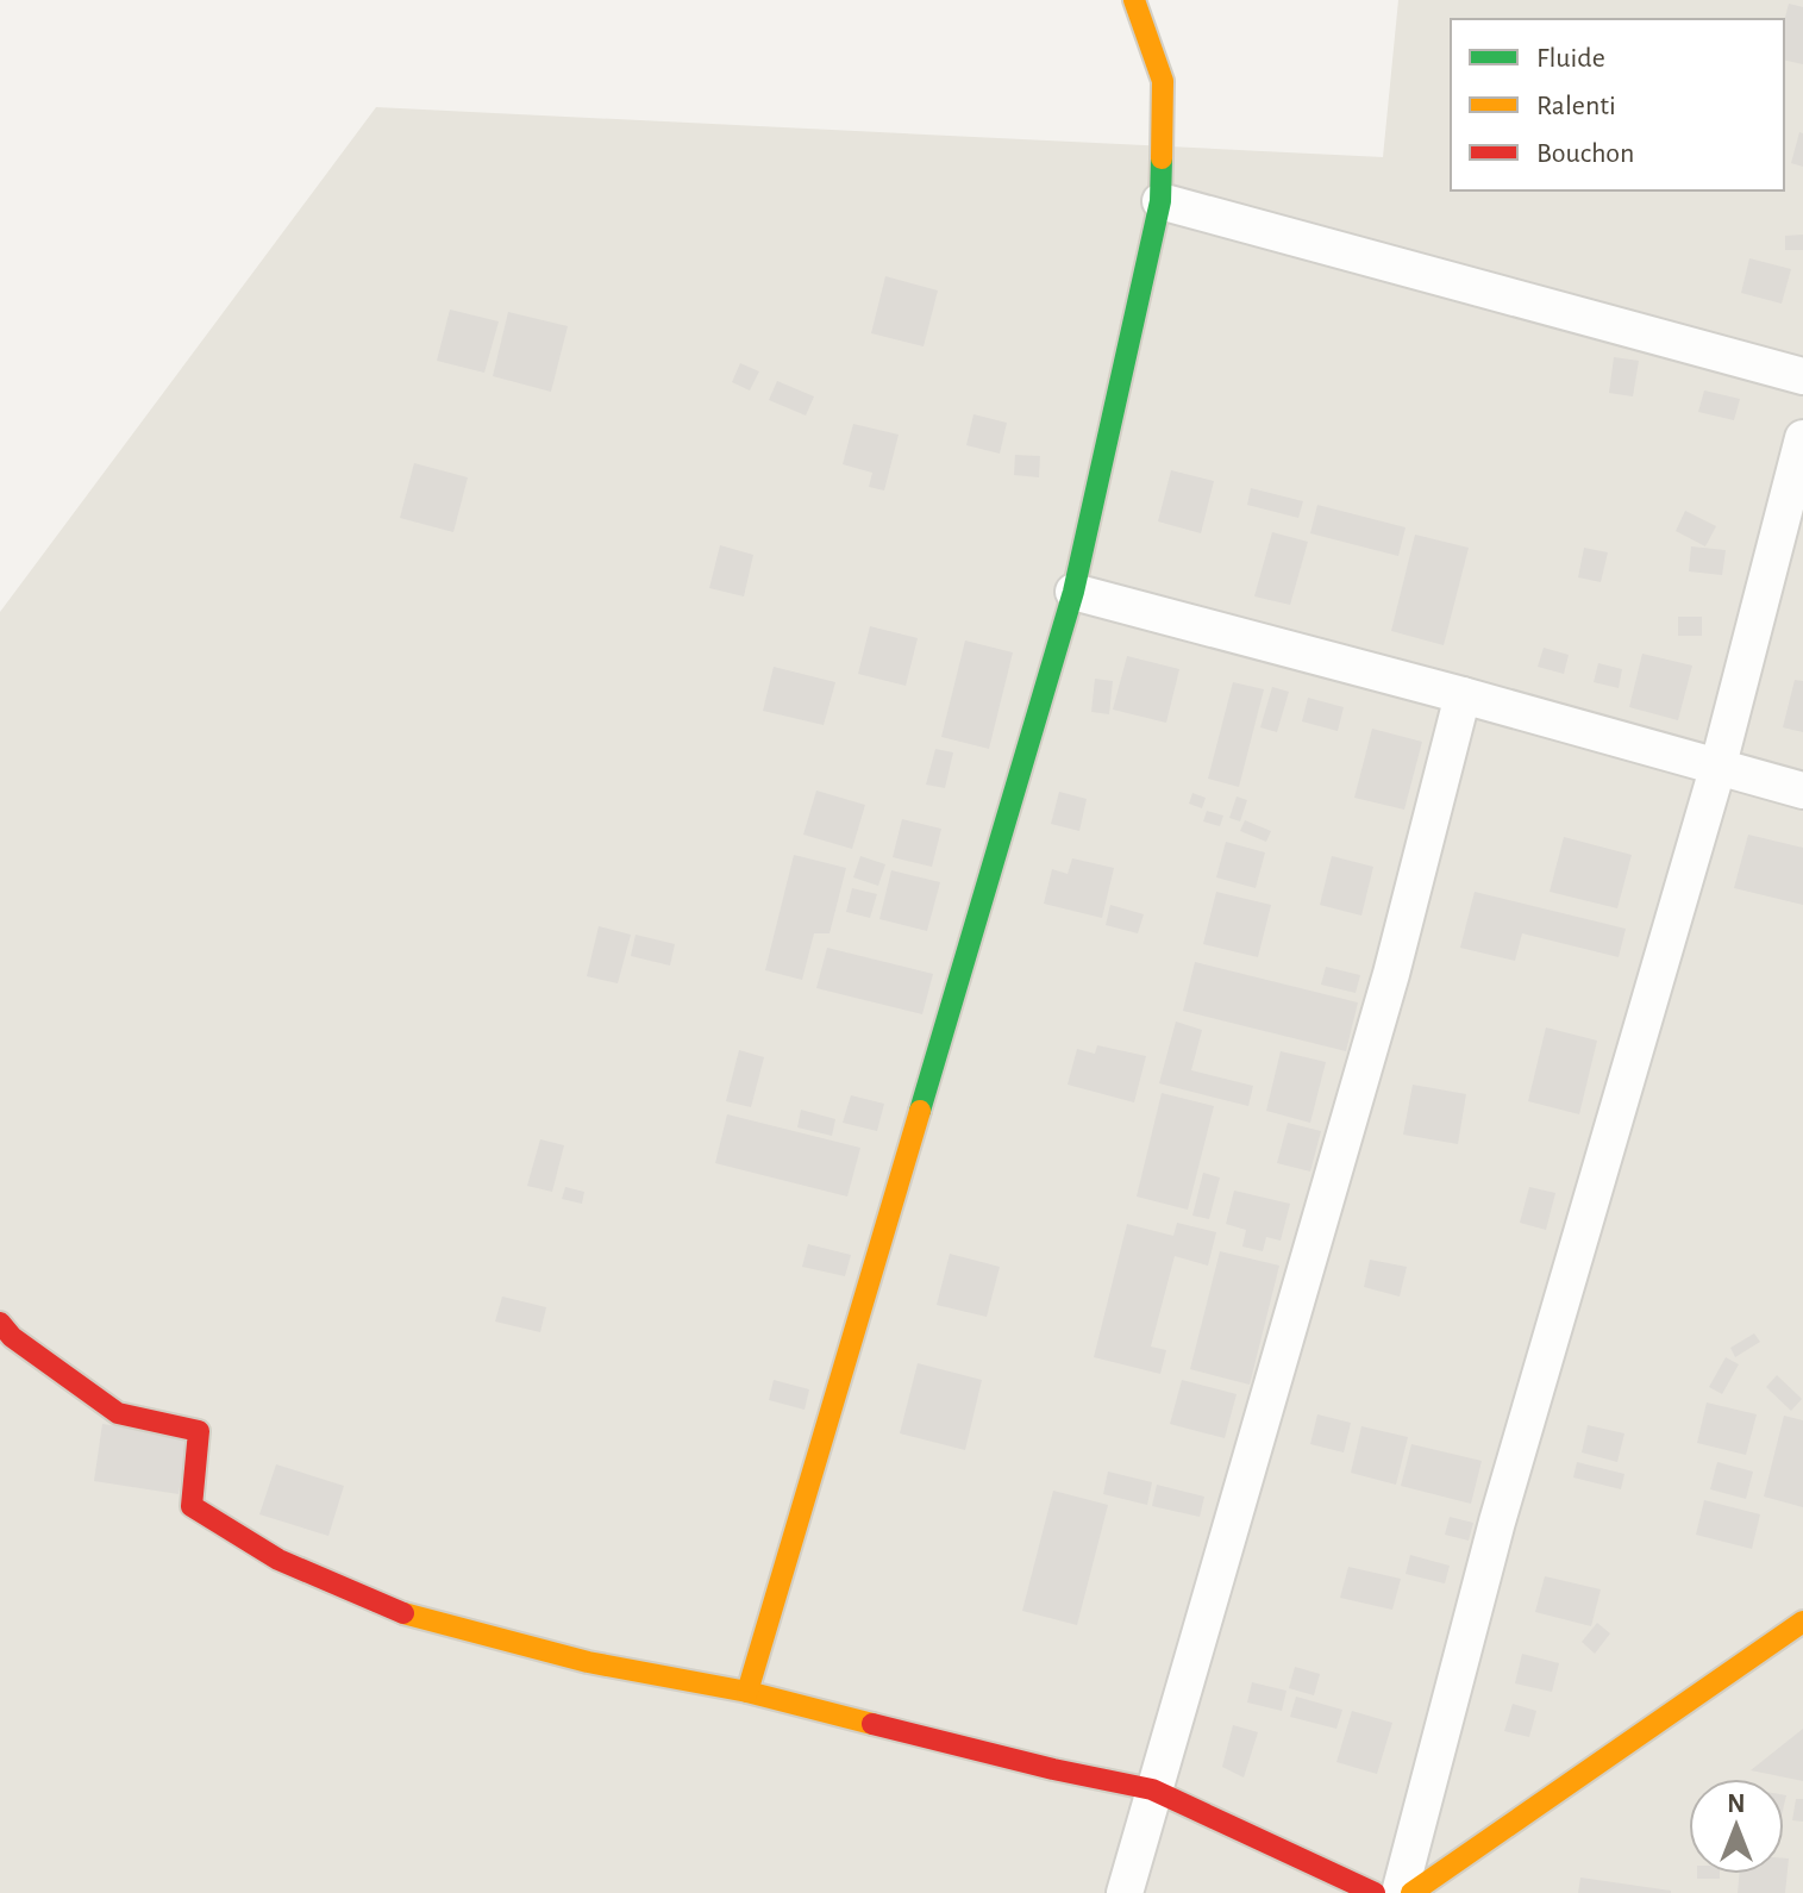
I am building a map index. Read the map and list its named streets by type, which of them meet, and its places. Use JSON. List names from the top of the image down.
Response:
{
  "legend": ["Fluide", "Ralenti", "Bouchon"],
  "north": "top"
}
